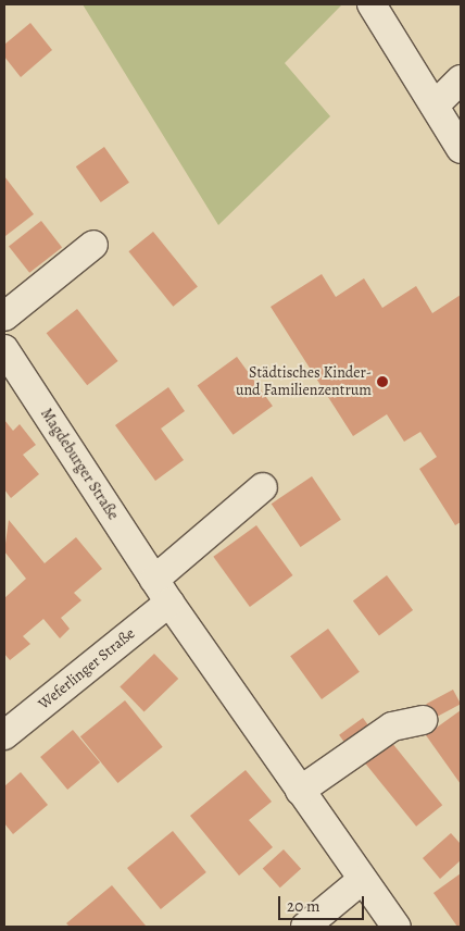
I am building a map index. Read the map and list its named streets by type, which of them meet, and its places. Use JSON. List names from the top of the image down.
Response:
{
  "streets": {
    "street": ["Magdeburger Straße", "Weferlinger Straße"]
  },
  "crossings": [
    ["Magdeburger Straße", "Weferlinger Straße"]
  ],
  "places": ["Städtisches Kinder- und Familienzentrum"],
  "scale_bar": "20 m"
}
